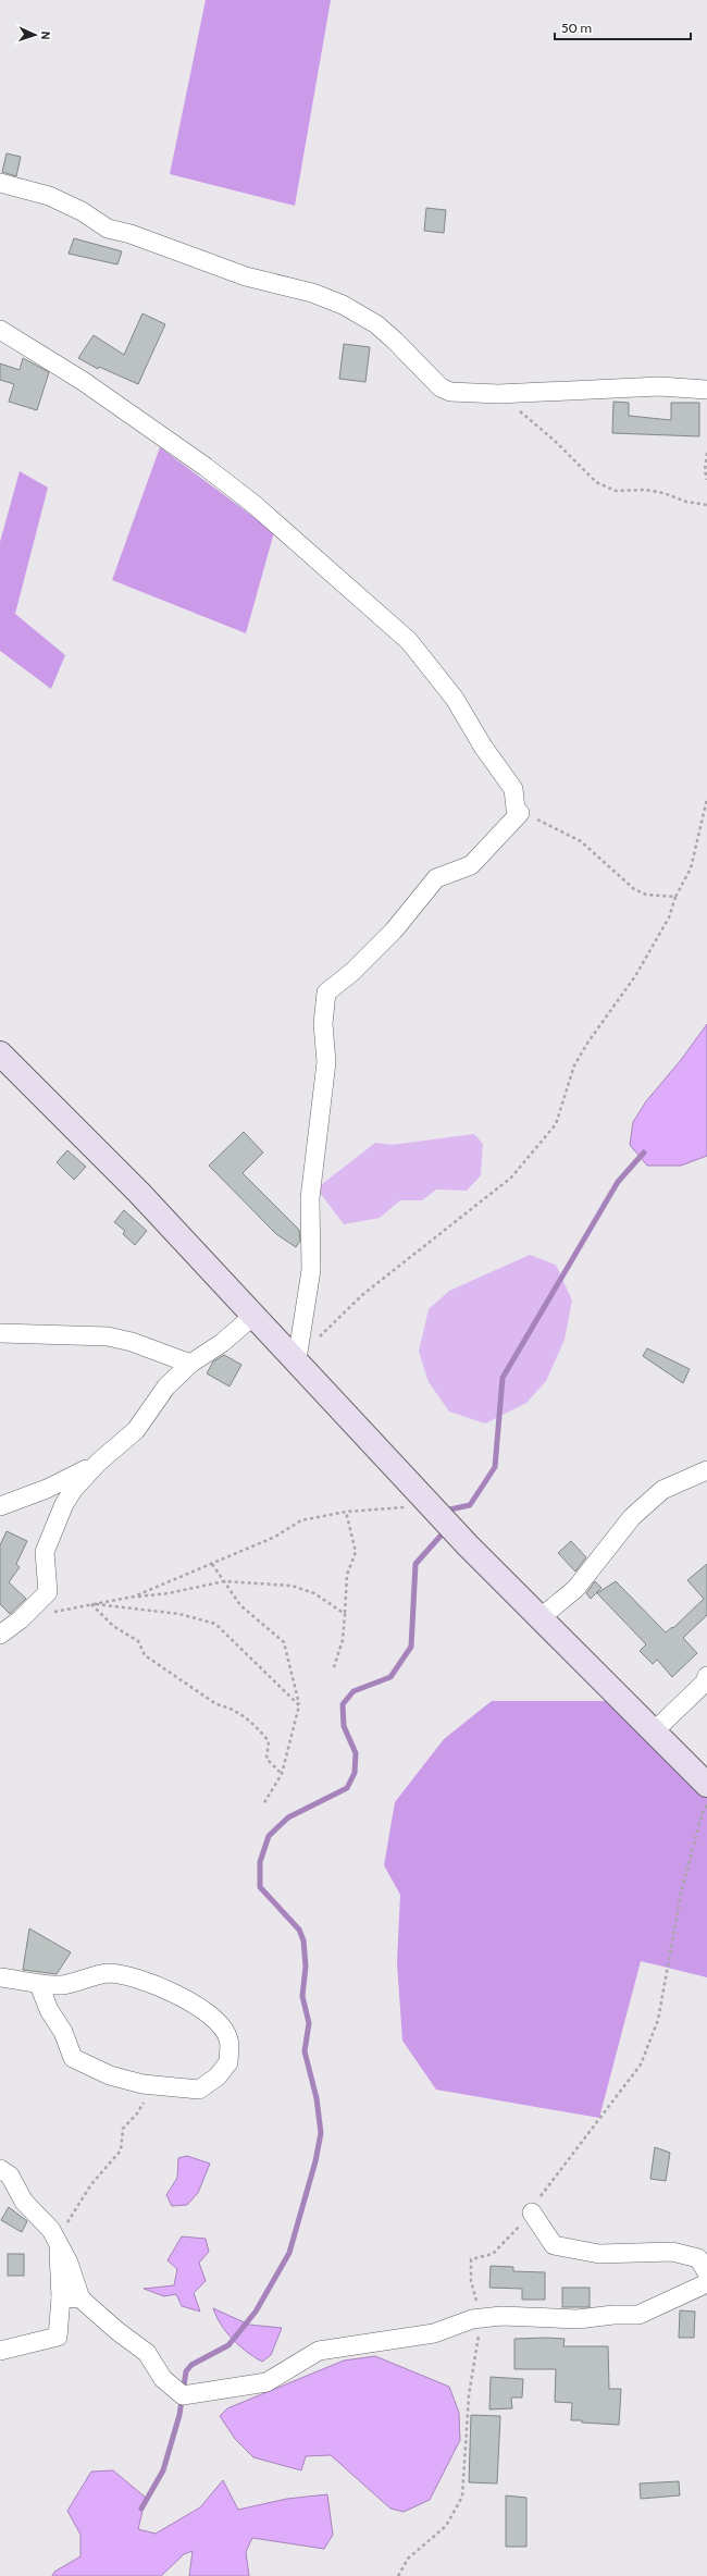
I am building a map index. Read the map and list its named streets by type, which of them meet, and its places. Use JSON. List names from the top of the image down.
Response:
{
  "scale_bar": "50 m",
  "north": "right"
}
